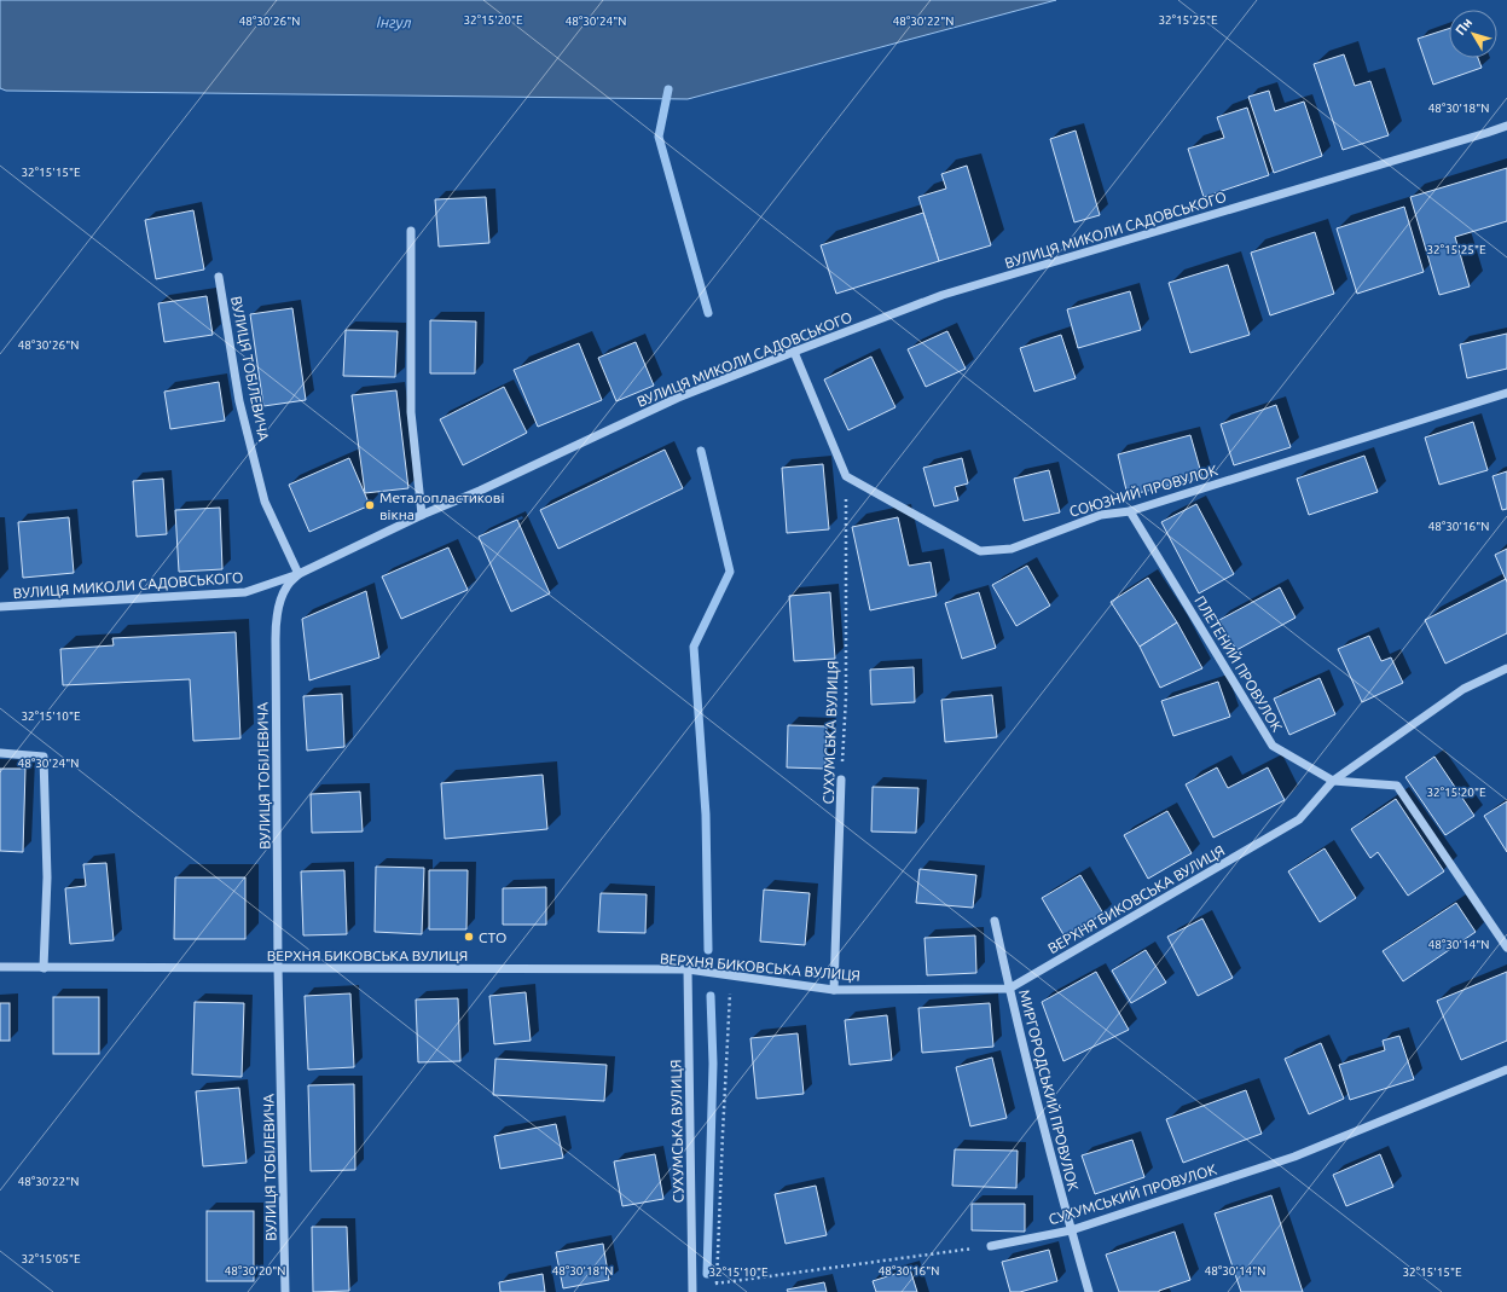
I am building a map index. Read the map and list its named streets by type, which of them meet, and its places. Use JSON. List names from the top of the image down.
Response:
{
  "streets": {
    "street": [
      "ВУЛИЦЯ МИКОЛИ САДОВСЬКОГО",
      "ВУЛИЦЯ ТОБІЛЕВИЧА",
      "СОЮЗНИЙ ПРОВУЛОК",
      "ПЛЕТЕНИЙ ПРОВУЛОК",
      "СУХУМСЬКА ВУЛИЦЯ",
      "ВЕРХНЯ БИКОВСЬКА ВУЛИЦЯ",
      "МИРГОРОДСЬКИЙ ПРОВУЛОК",
      "СУХУМСЬКИЙ ПРОВУЛОК"
    ]
  },
  "crossings": [
    ["ВУЛИЦЯ МИКОЛИ САДОВСЬКОГО", "ВУЛИЦЯ ТОБІЛЕВИЧА"],
    ["ВУЛИЦЯ ТОБІЛЕВИЧА", "ВЕРХНЯ БИКОВСЬКА ВУЛИЦЯ"],
    ["СОЮЗНИЙ ПРОВУЛОК", "ПЛЕТЕНИЙ ПРОВУЛОК"],
    ["СОЮЗНИЙ ПРОВУЛОК", "СУХУМСЬКА ВУЛИЦЯ"],
    ["ПЛЕТЕНИЙ ПРОВУЛОК", "ВЕРХНЯ БИКОВСЬКА ВУЛИЦЯ"],
    ["СУХУМСЬКА ВУЛИЦЯ", "ВЕРХНЯ БИКОВСЬКА ВУЛИЦЯ"],
    ["ВЕРХНЯ БИКОВСЬКА ВУЛИЦЯ", "МИРГОРОДСЬКИЙ ПРОВУЛОК"],
    ["МИРГОРОДСЬКИЙ ПРОВУЛОК", "СУХУМСЬКИЙ ПРОВУЛОК"]
  ],
  "water": ["Інгул"],
  "places": ["Металопластикові вікна", "СТО"],
  "north": "top left",
  "coordinates": [
    "32°15'20\"E",
    "32°15'25\"E",
    "48°30'26\"N",
    "48°30'24\"N",
    "48°30'22\"N",
    "48°30'18\"N",
    "32°15'15\"E",
    "48°30'16\"N",
    "32°15'10\"E",
    "48°30'14\"N",
    "32°15'05\"E",
    "48°30'20\"N"
  ]
}
